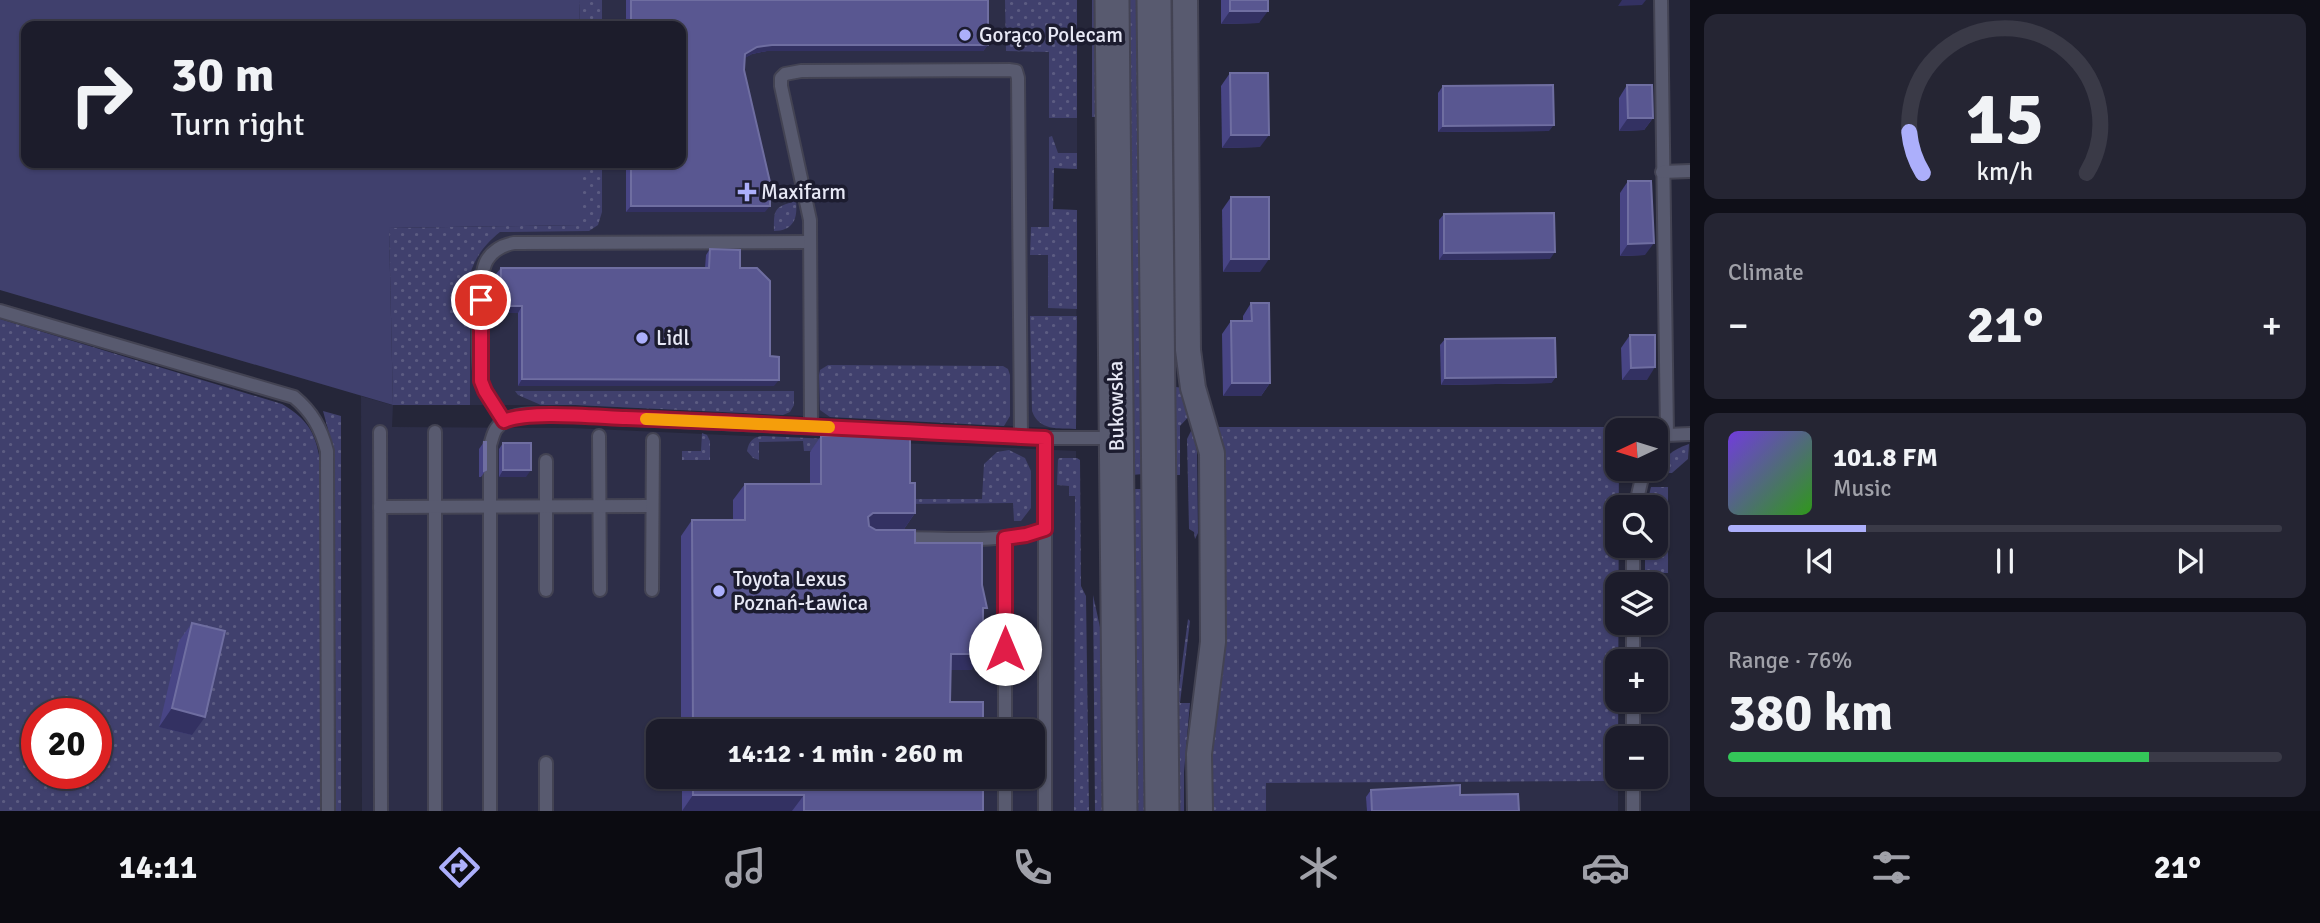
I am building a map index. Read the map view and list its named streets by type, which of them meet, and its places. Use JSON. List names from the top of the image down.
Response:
{
  "streets": {
    "main road": ["Bukowska"]
  },
  "places": {
    "other": ["Gorąco Polecam", "Lidl", "Toyota Lexus Poznań-Ławica"],
    "health": ["Maxifarm"]
  },
  "north": "left",
  "page": {
    "turn": ["30 m", "Turn right"],
    "tile": [
      "Climate",
      ["Range · 76%", "380 km"]
    ],
    "heat": ["−", "21°", "+"],
    "map_buttons": ["+", "−"],
    "song": ["101.8 FM", "Music"],
    "limit": "20",
    "trip": "14:12 · 1 min · 260 m",
    "tabs": ["14:11", "21°"],
    "gauge": ["15", "km/h"]
  }
}
